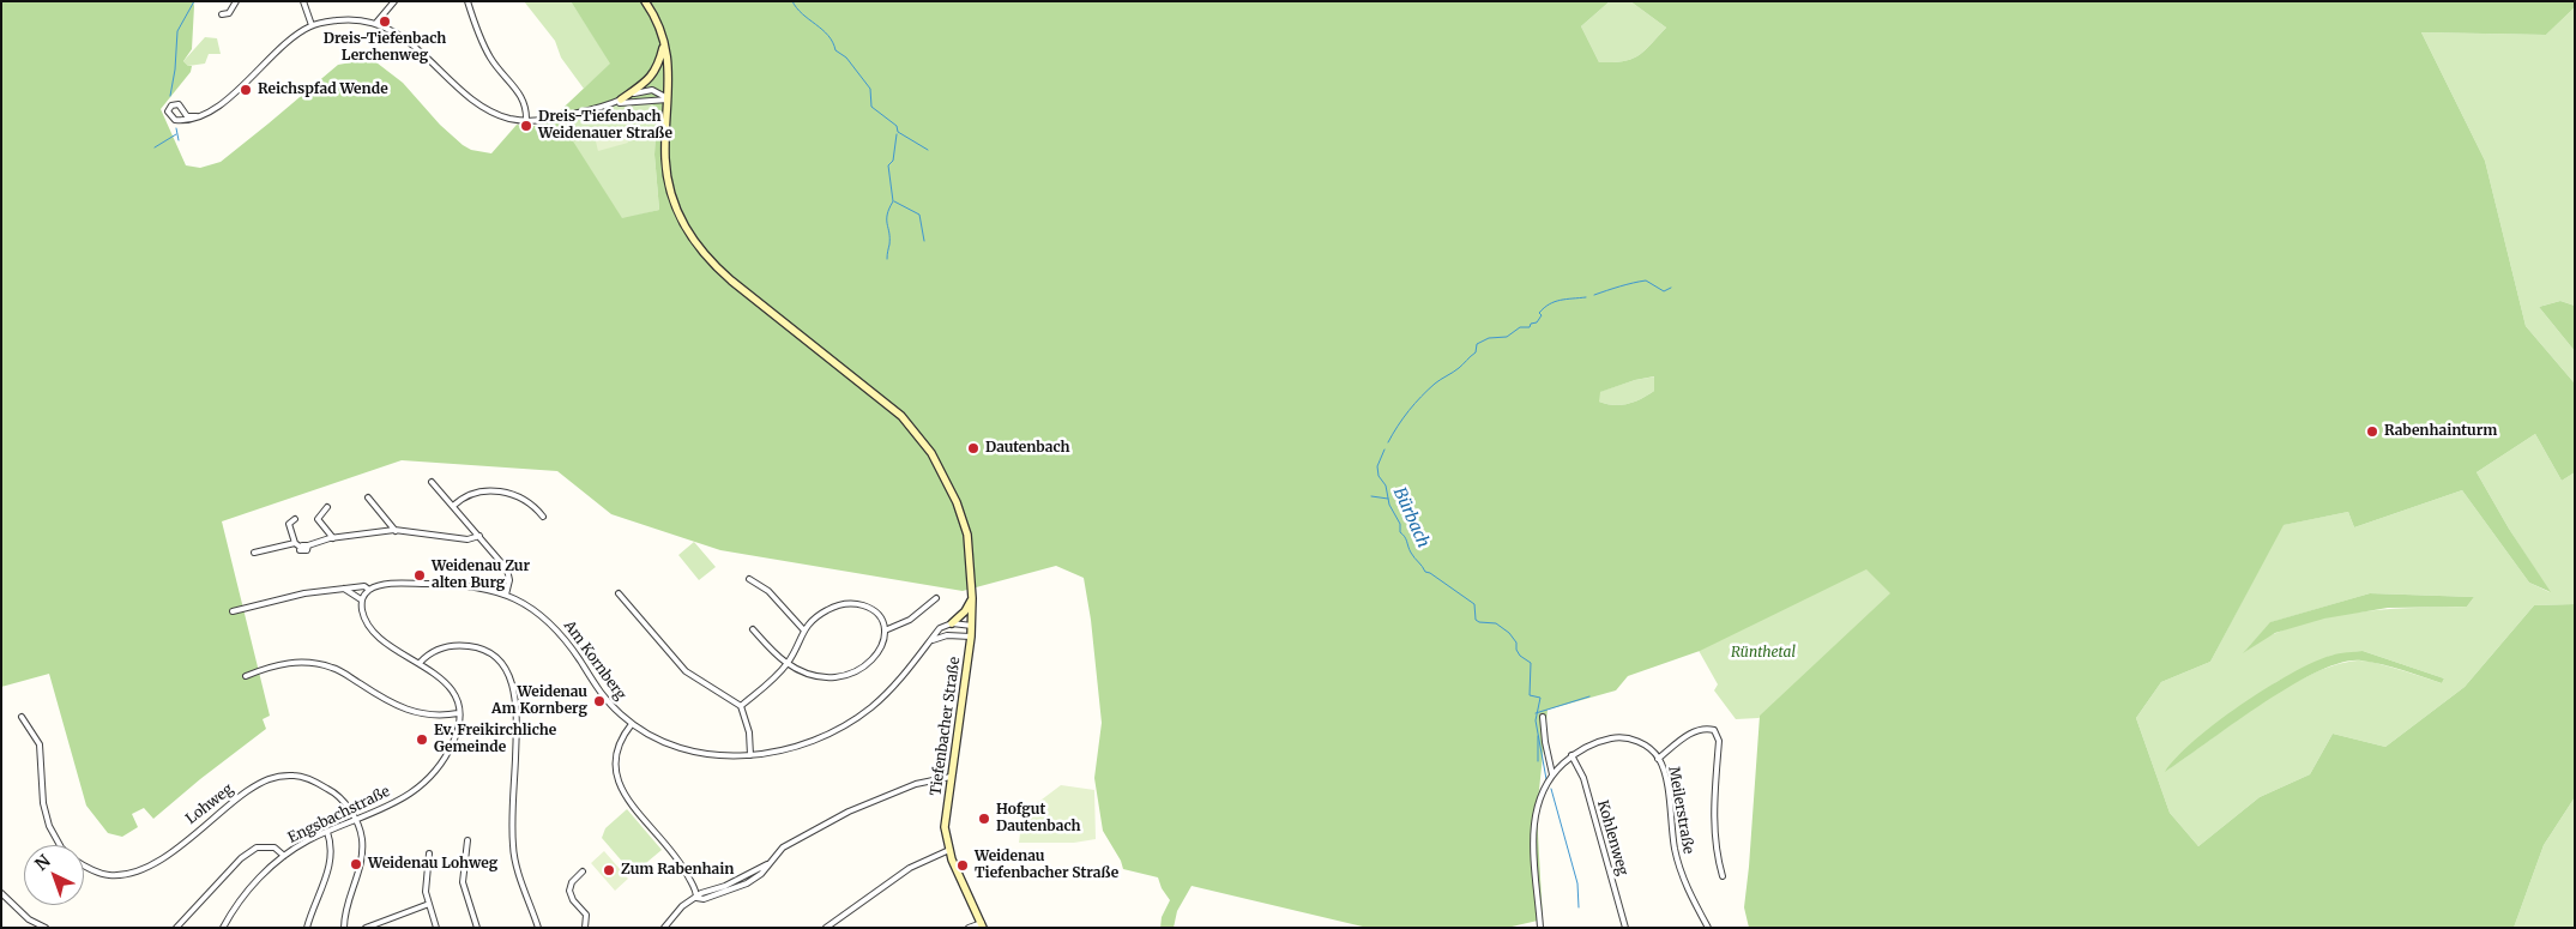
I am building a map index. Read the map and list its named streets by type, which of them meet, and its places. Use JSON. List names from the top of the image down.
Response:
{
  "streets": {
    "street": [
      "Am Kornberg",
      "Tiefenbacher Straße",
      "Lohweg",
      "Meilerstraße",
      "Engsbachstraße",
      "Kohlenweg"
    ]
  },
  "crossings": [
    ["Lohweg", "Engsbachstraße"],
    ["Meilerstraße", "Kohlenweg"]
  ],
  "water": ["Bürbach"],
  "parks": ["Rünthetal"],
  "places": [
    "Dreis-Tiefenbach Lerchenweg",
    "Reichspfad Wende",
    "Dreis-Tiefenbach Weidenauer Straße",
    "Rabenhainturm",
    "Dautenbach",
    "Weidenau Zur alten Burg",
    "Weidenau Am Kornberg",
    "Ev. Freikirchliche Gemeinde",
    "Hofgut Dautenbach",
    "Weidenau Lohweg",
    "Weidenau Tiefenbacher Straße",
    "Zum Rabenhain"
  ],
  "north": "top left"
}
